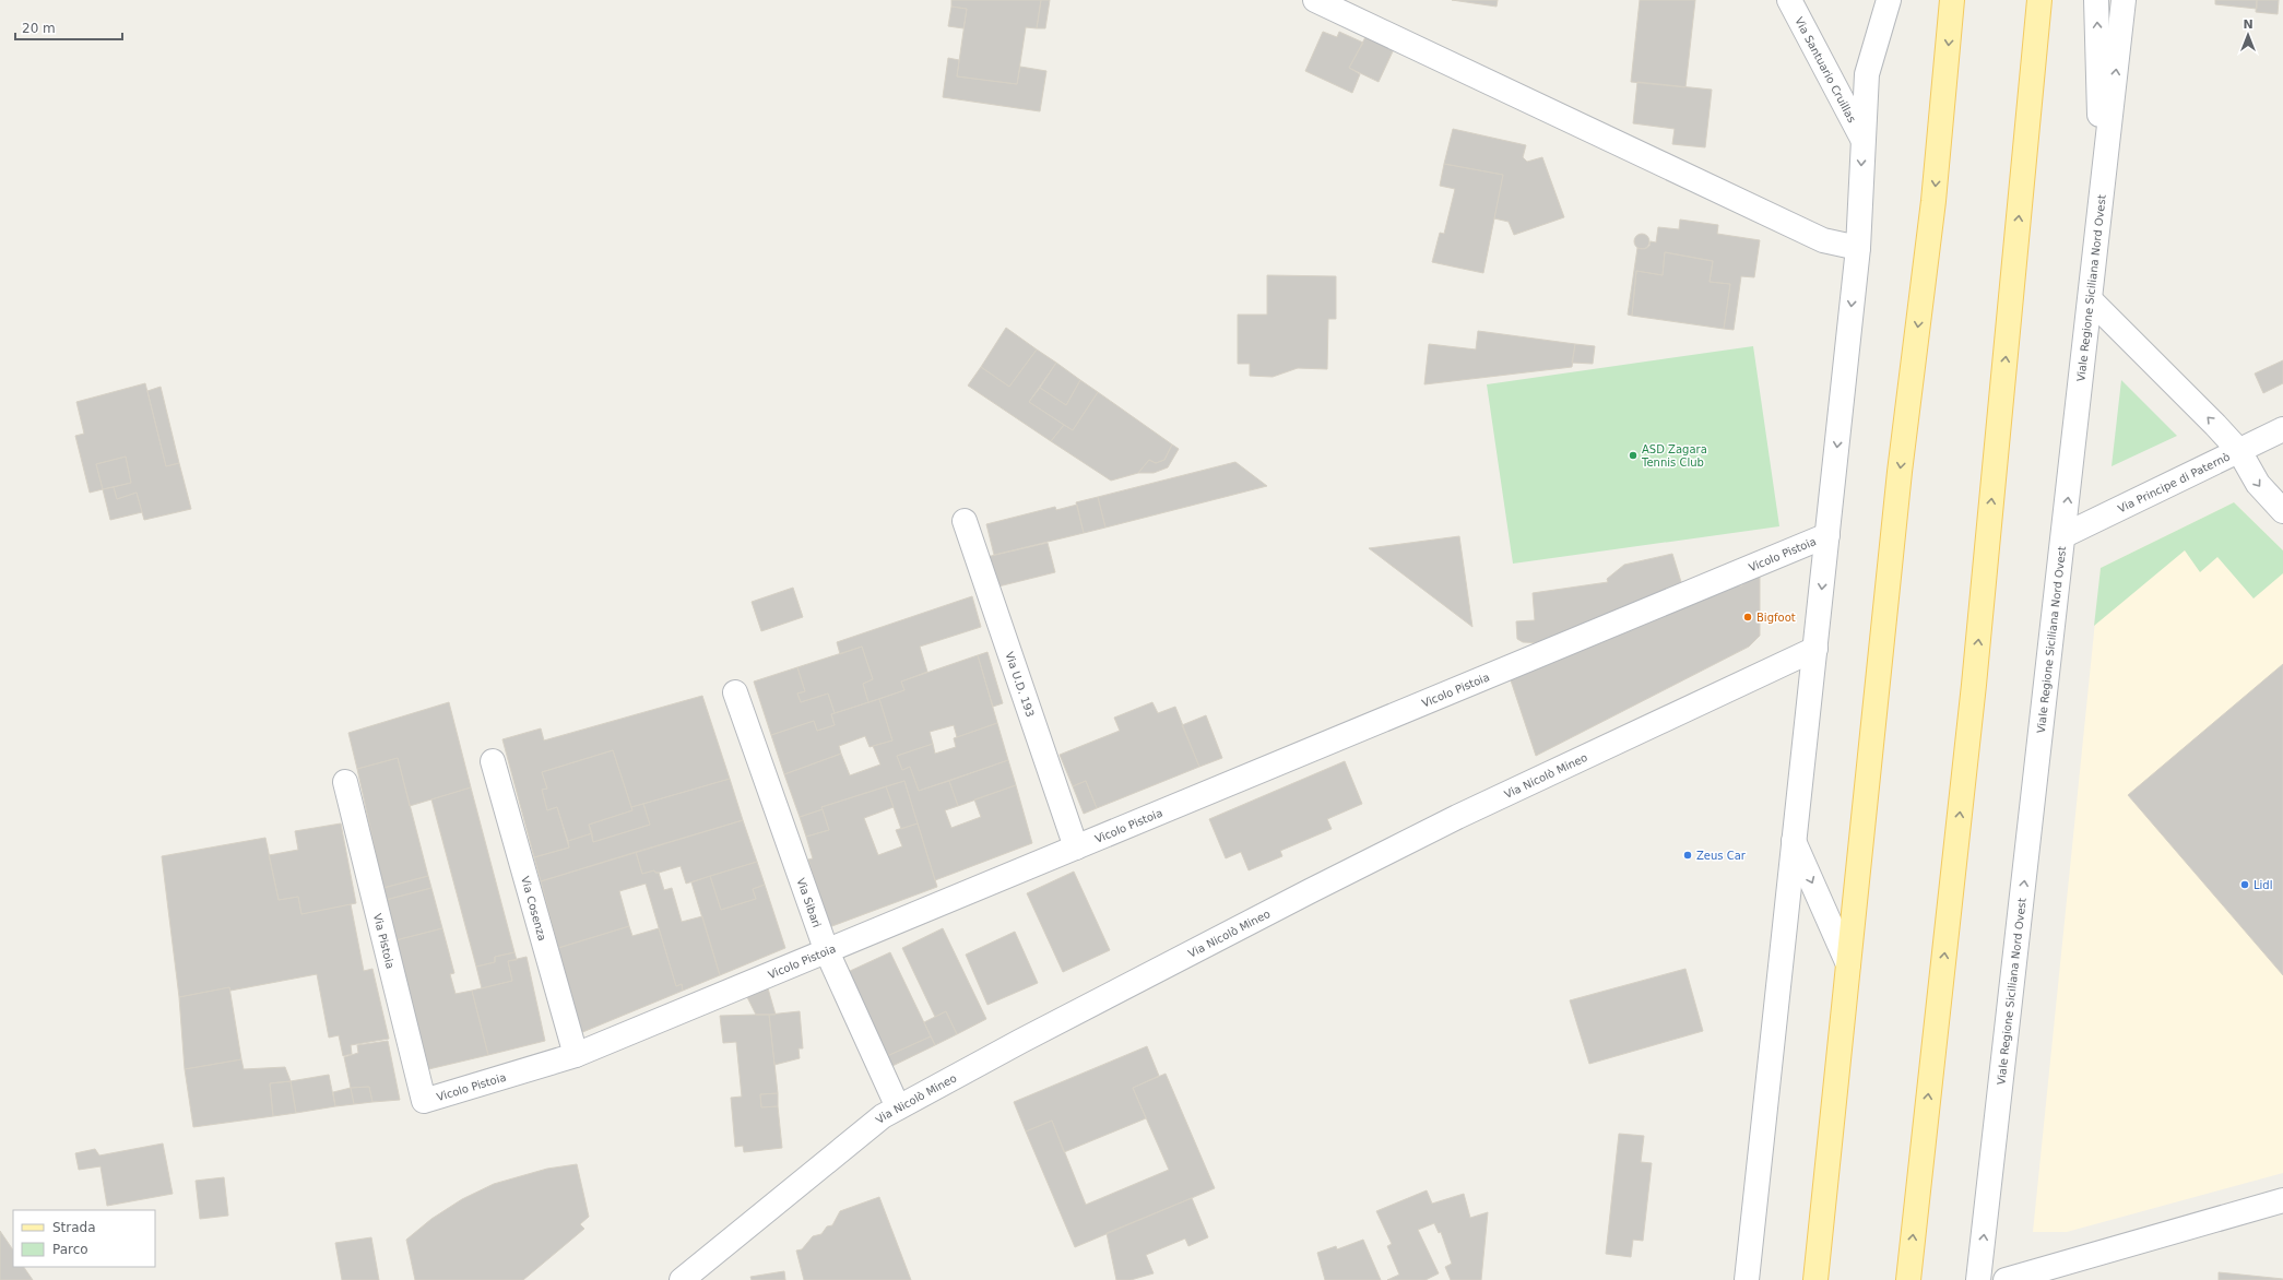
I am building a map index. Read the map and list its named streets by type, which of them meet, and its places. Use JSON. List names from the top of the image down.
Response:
{
  "streets": {
    "street": [
      "Via Santuario Cruillas",
      "Viale Regione Siciliana Nord Ovest",
      "Via Principe di Paternò",
      "Vicolo Pistoia",
      "Via U.D. 193",
      "Via Nicolò Mineo",
      "Via Sibari",
      "Via Cosenza",
      "Via Pistoia"
    ]
  },
  "crossings": [
    ["Viale Regione Siciliana Nord Ovest", "Via Principe di Paternò"],
    ["Vicolo Pistoia", "Via U.D. 193"],
    ["Vicolo Pistoia", "Via Sibari"],
    ["Vicolo Pistoia", "Via Cosenza"],
    ["Vicolo Pistoia", "Via Pistoia"],
    ["Via Nicolò Mineo", "Via Sibari"]
  ],
  "one_way": ["Viale Regione Siciliana Nord Ovest"],
  "places": [
    "ASD Zagara Tennis Club",
    "Bigfoot",
    "Zeus Car",
    "Lidl"
  ],
  "legend": ["Strada", "Parco"],
  "scale_bar": "20 m",
  "north": "top"
}
